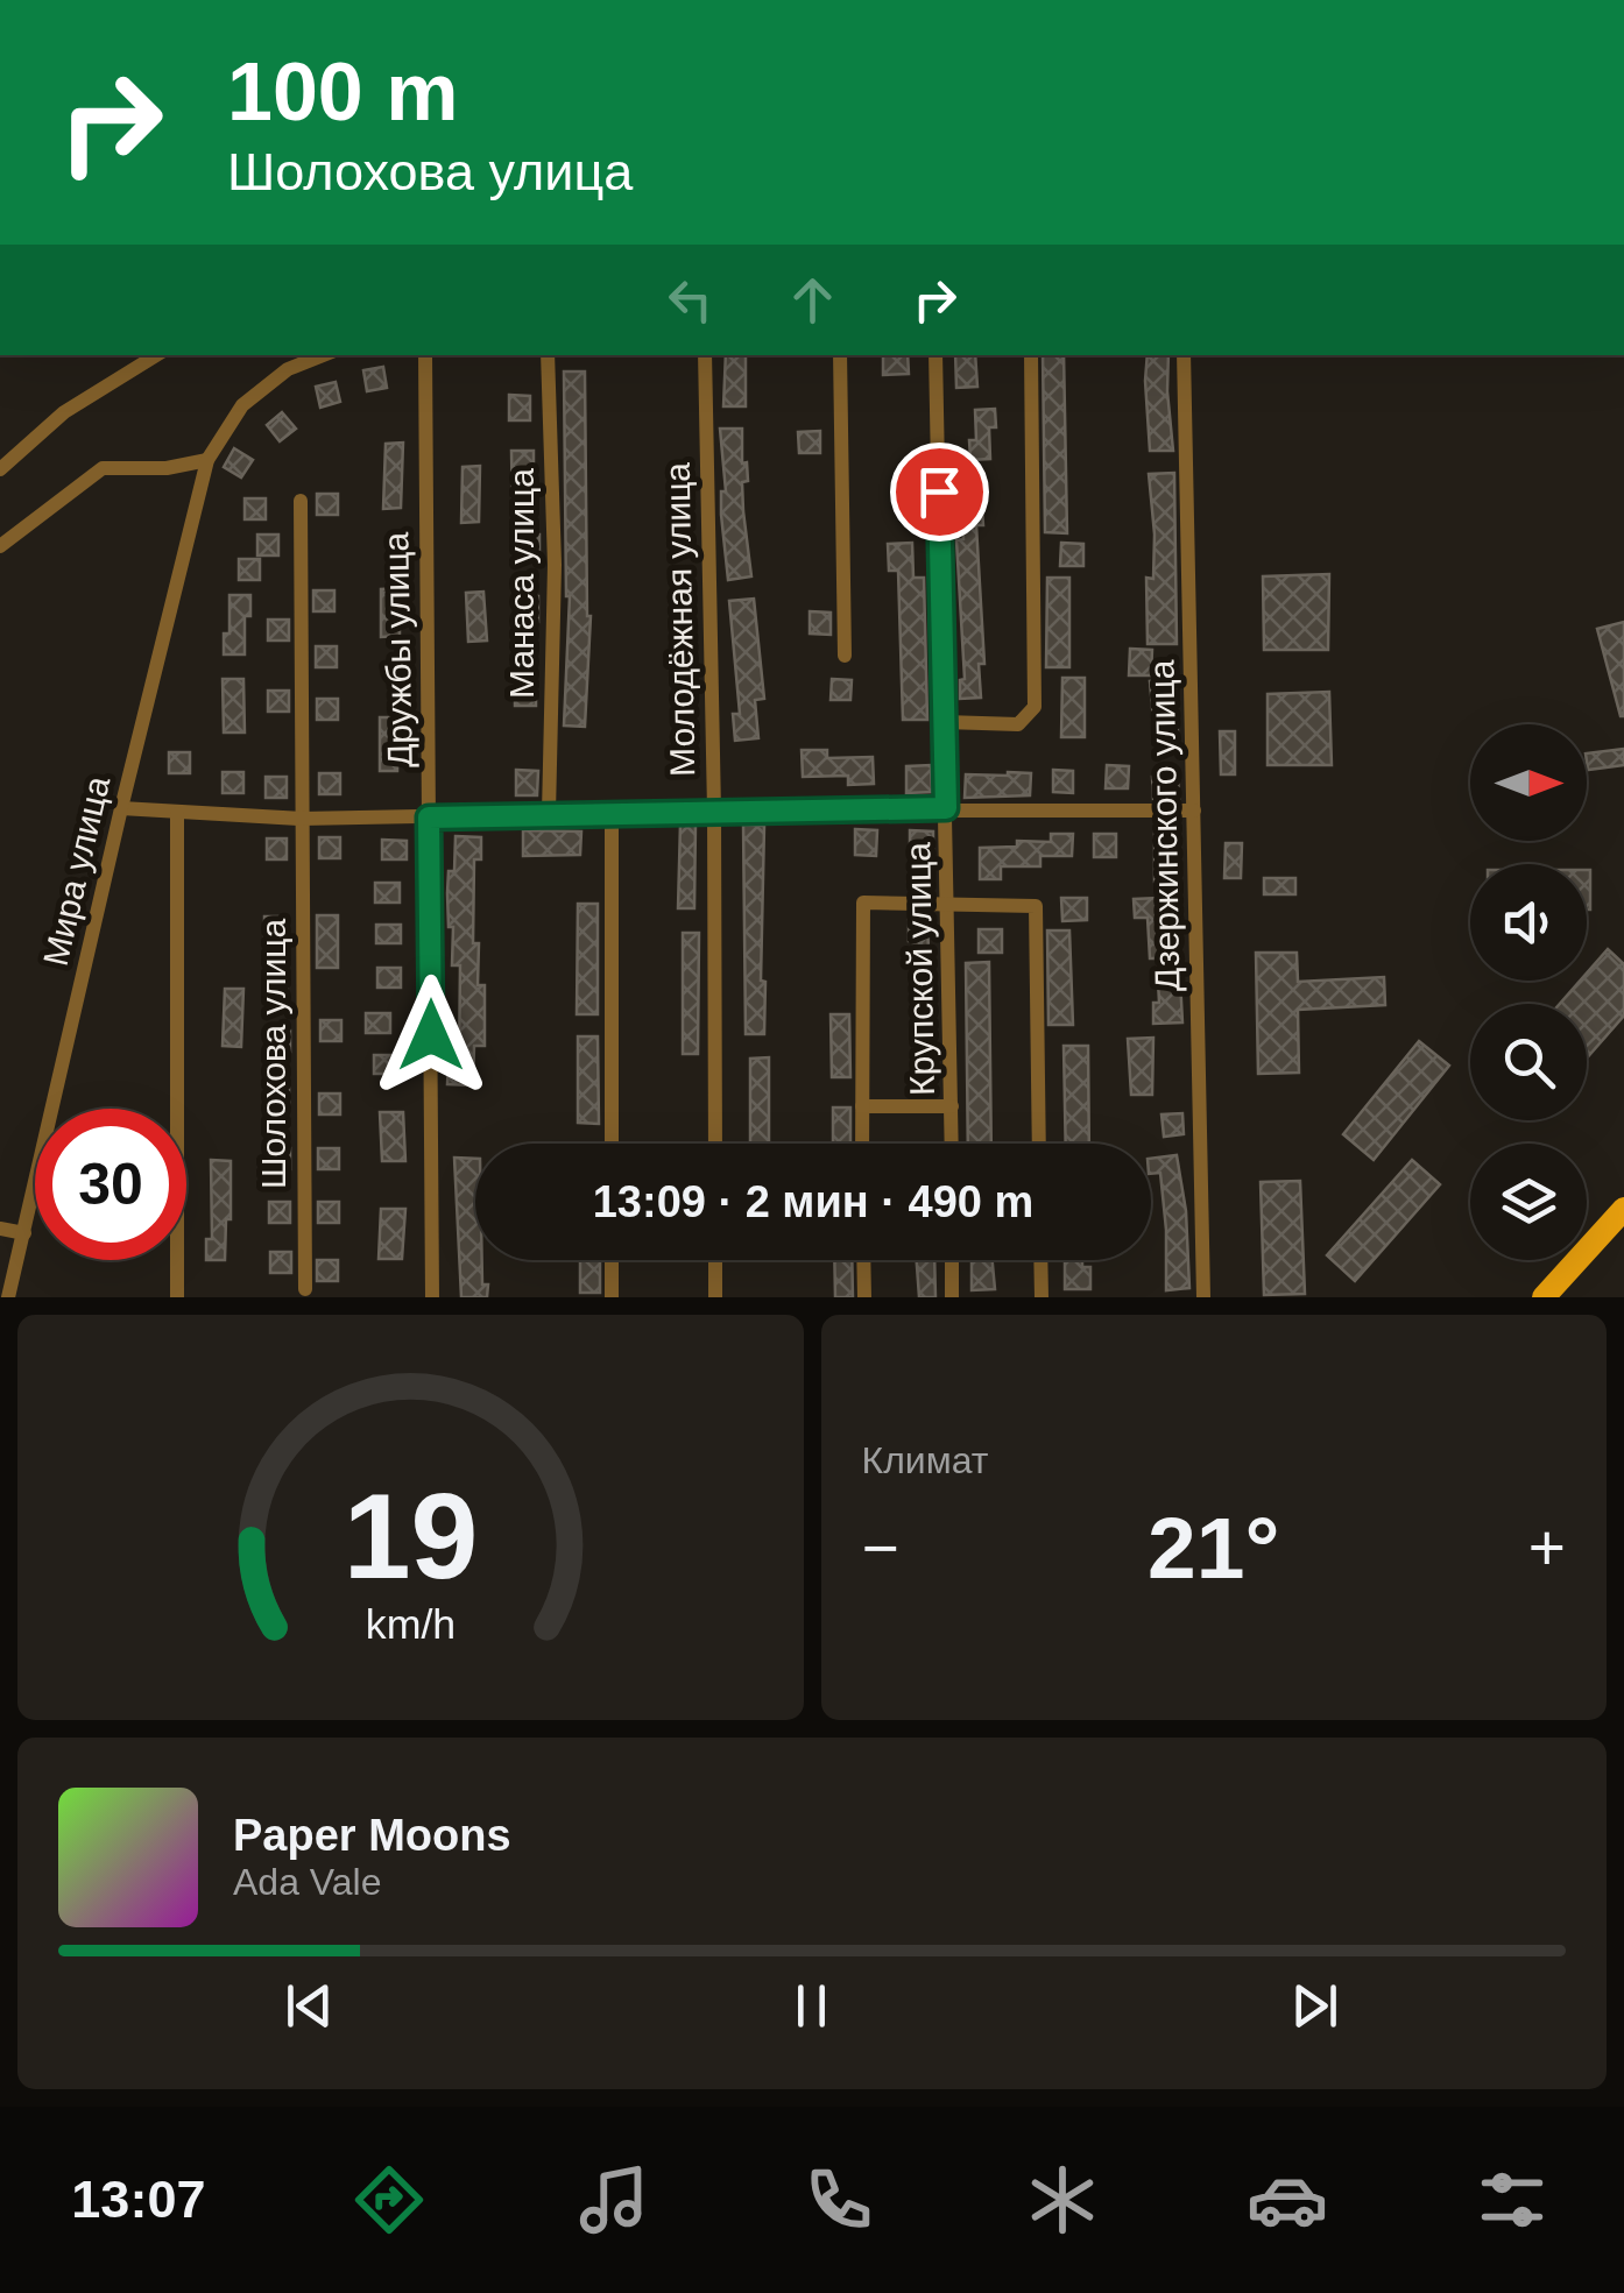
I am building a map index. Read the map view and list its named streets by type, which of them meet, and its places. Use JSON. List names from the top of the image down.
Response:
{
  "streets": {
    "street": [
      "Манаса улица",
      "Молодёжная улица",
      "Дружбы улица",
      "Дзержинского улица",
      "Мира улица",
      "Крупской улица",
      "Шолохова улица"
    ]
  },
  "north": "right",
  "page": {
    "turn": ["100 m", "Шолохова улица"],
    "limit": "30",
    "trip": "13:09 · 2 мин · 490 m",
    "tile": "Климат",
    "heat": ["−", "21°", "+"],
    "song": ["Paper Moons", "Ada Vale"],
    "tabs": "13:07",
    "gauge": ["19", "km/h"]
  }
}
